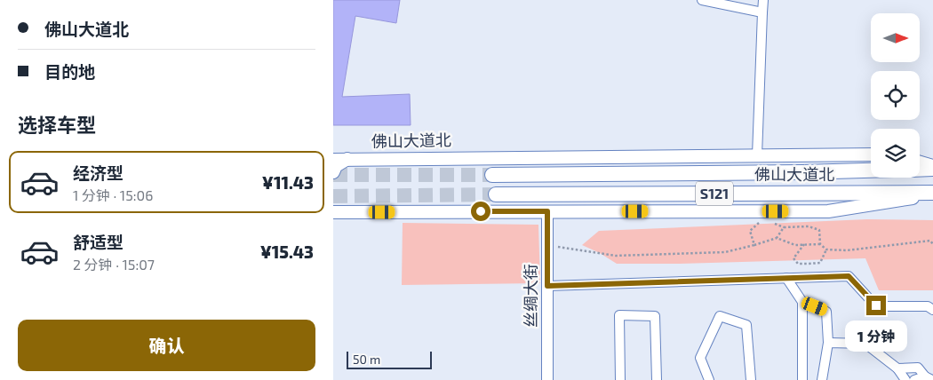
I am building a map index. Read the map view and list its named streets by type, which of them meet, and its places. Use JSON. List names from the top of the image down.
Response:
{
  "streets": {
    "highway": ["佛山大道北", "S121"],
    "street": ["丝绸大街"]
  },
  "scale_bar": "50 m",
  "north": "right",
  "page": {
    "banner": ["佛山大道北", "目的地"],
    "heading": "选择车型",
    "list": [
      {
        "name": "经济型",
        "note": "1 分钟 · 15:06",
        "value": "¥11.43"
      },
      {
        "name": "舒适型",
        "note": "2 分钟 · 15:07",
        "value": "¥15.43"
      }
    ],
    "buttons": "确认",
    "bubble": "1 分钟",
    "scale": "50 m"
  }
}
